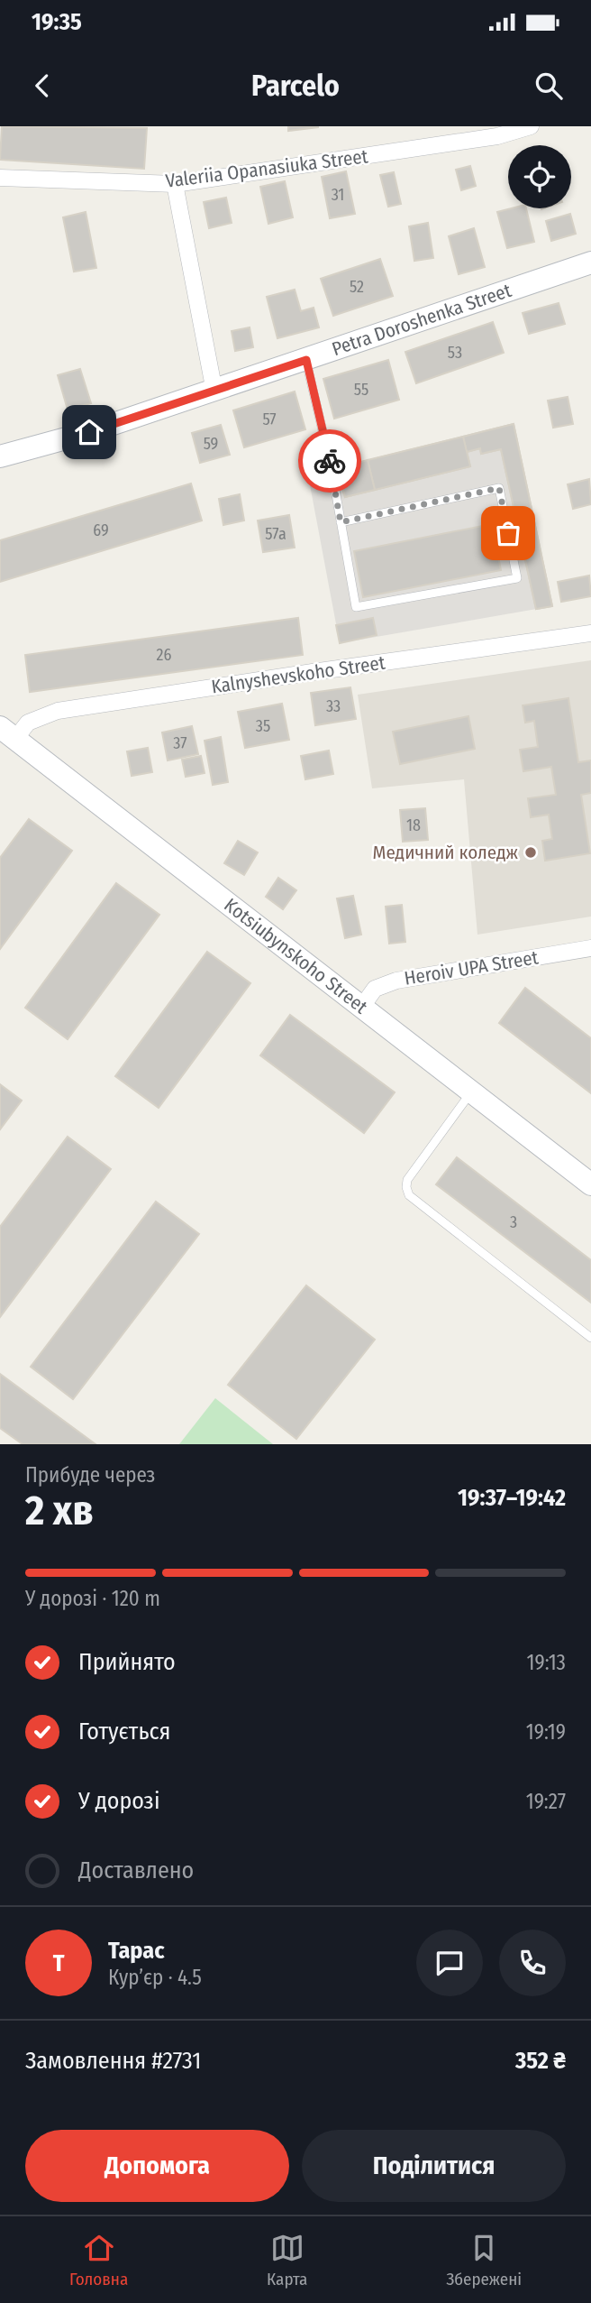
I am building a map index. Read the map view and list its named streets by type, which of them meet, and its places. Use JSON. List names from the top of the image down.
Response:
{
  "streets": {
    "street": [
      "Valeriia Opanasiuka Street",
      "Petra Doroshenka Street",
      "Kalnyshevskoho Street",
      "Kotsiubynskoho Street",
      "Heroiv UPA Street"
    ]
  },
  "crossings": [
    ["Kalnyshevskoho Street", "Kotsiubynskoho Street"],
    ["Kotsiubynskoho Street", "Heroiv UPA Street"]
  ],
  "places": ["Медичний коледж"],
  "house_numbers": [
    "31",
    "52",
    "53",
    "55",
    "57",
    "59",
    "69",
    "57а",
    "26",
    "33",
    "35",
    "37",
    "18",
    "3"
  ],
  "page": {
    "status": "19:35",
    "header": "Parcelo",
    "heading": ["2 хв", "Прибуде через", "19:37–19:42"],
    "panel": [
      "Тарас",
      "Кур’єр · 4.5",
      "Замовлення #2731",
      "352 ₴"
    ],
    "bar": "У дорозі · 120 m",
    "list": [
      ["Прийнято", "19:13"],
      ["Готується", "19:19"],
      ["У дорозі", "19:27"],
      "Доставлено"
    ],
    "round": "Т",
    "buttons": ["Допомога", "Поділитися"],
    "tabs": ["Головна", "Карта", "Збережені"]
  }
}
